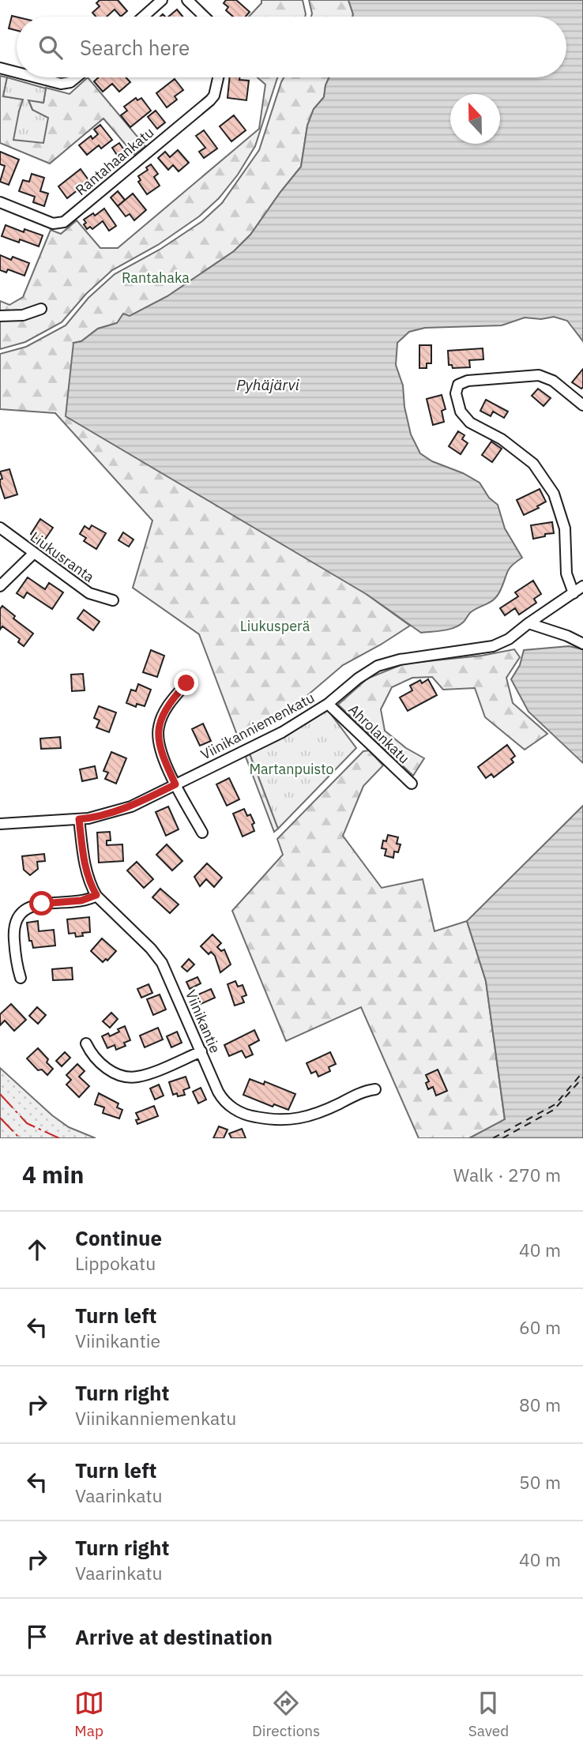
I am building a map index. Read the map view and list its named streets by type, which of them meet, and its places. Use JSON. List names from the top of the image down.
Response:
{
  "streets": {
    "street": [
      "Rantahaankatu",
      "Liukusranta",
      "Viinikanniemenkatu",
      "Ahrolankatu",
      "Viinikantie"
    ]
  },
  "crossings": [
    ["Viinikanniemenkatu", "Ahrolankatu"],
    ["Viinikanniemenkatu", "Viinikantie"]
  ],
  "water": ["Pyhäjärvi"],
  "parks": ["Rantahaka", "Liukusperä", "Martanpuisto"],
  "north": "top",
  "page": {
    "search": "Search here",
    "heading": ["4 min", "Walk · 270 m"],
    "list": [
      ["Continue", "Lippokatu", "40 m"],
      ["Turn left", "Viinikantie", "60 m"],
      ["Turn right", "Viinikanniemenkatu", "80 m"],
      ["Turn left", "Vaarinkatu", "50 m"],
      ["Turn right", "Vaarinkatu", "40 m"],
      "Arrive at destination"
    ],
    "nav": ["Map", "Directions", "Saved"]
  }
}
